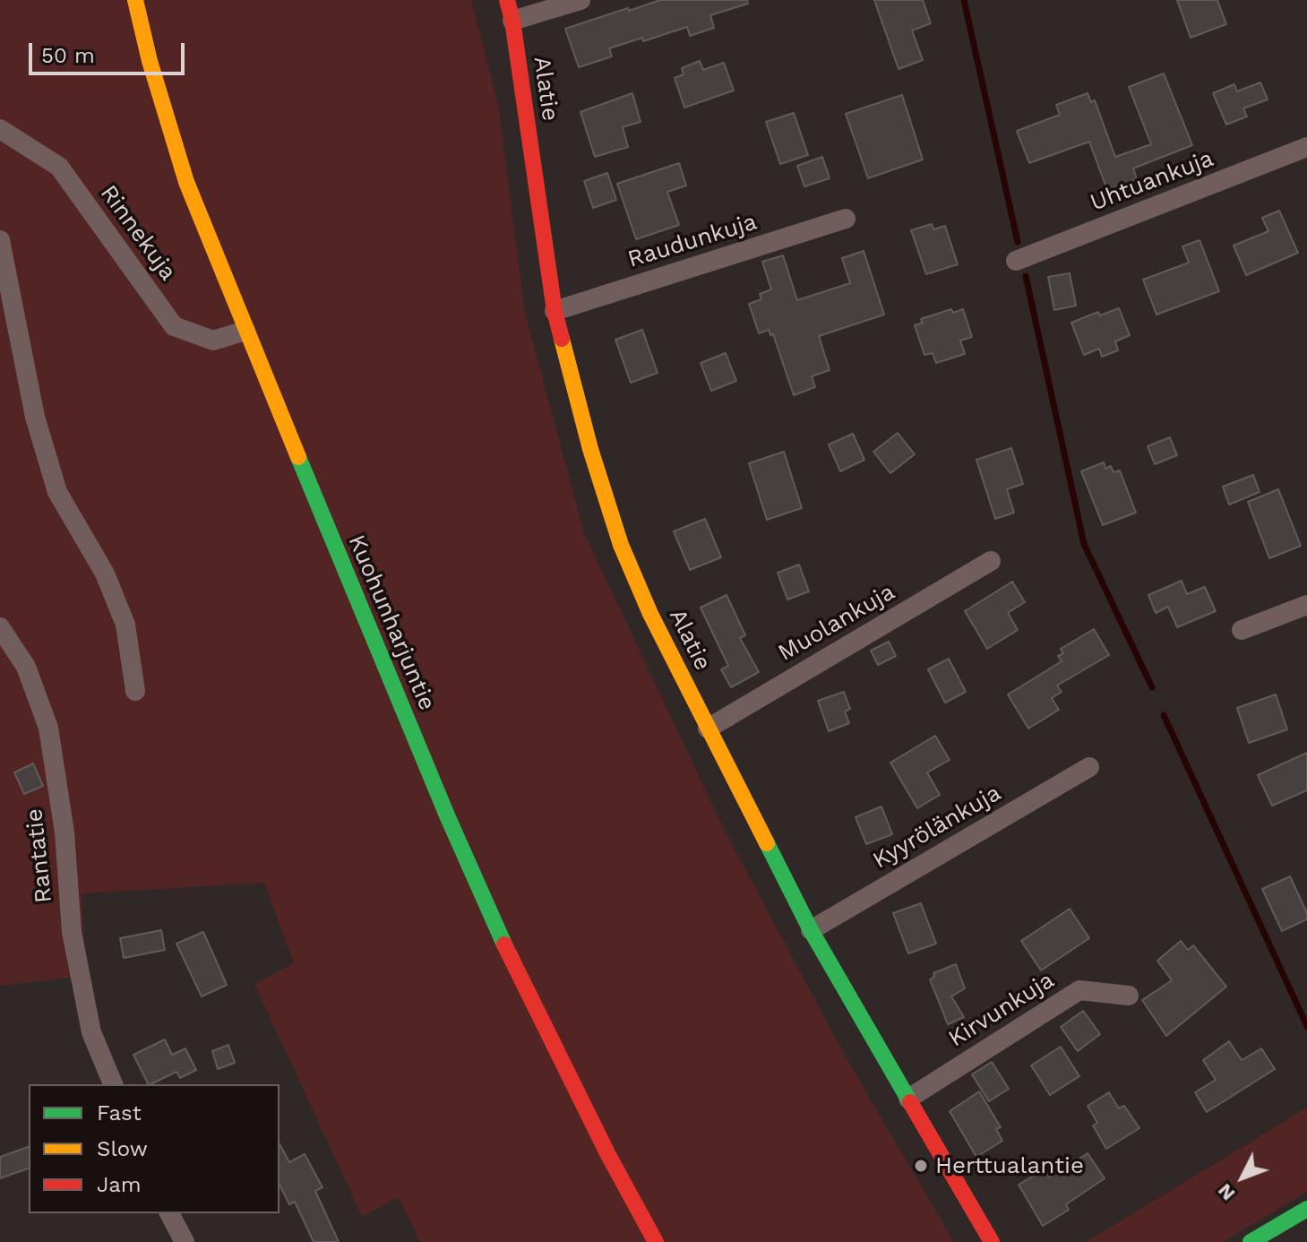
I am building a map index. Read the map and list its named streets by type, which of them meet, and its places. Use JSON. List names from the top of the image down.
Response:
{
  "streets": {
    "street": [
      "Alatie",
      "Uhtuankuja",
      "Rinnekuja",
      "Raudunkuja",
      "Kuohunharjuntie",
      "Muolankuja",
      "Kyyrölänkuja",
      "Rantatie",
      "Kirvunkuja"
    ]
  },
  "crossings": [
    ["Alatie", "Raudunkuja"],
    ["Alatie", "Muolankuja"],
    ["Alatie", "Kyyrölänkuja"],
    ["Alatie", "Kirvunkuja"],
    ["Rinnekuja", "Kuohunharjuntie"]
  ],
  "places": ["Herttualantie"],
  "legend": ["Fast", "Slow", "Jam"],
  "scale_bar": "50 m",
  "north": "bottom left"
}
